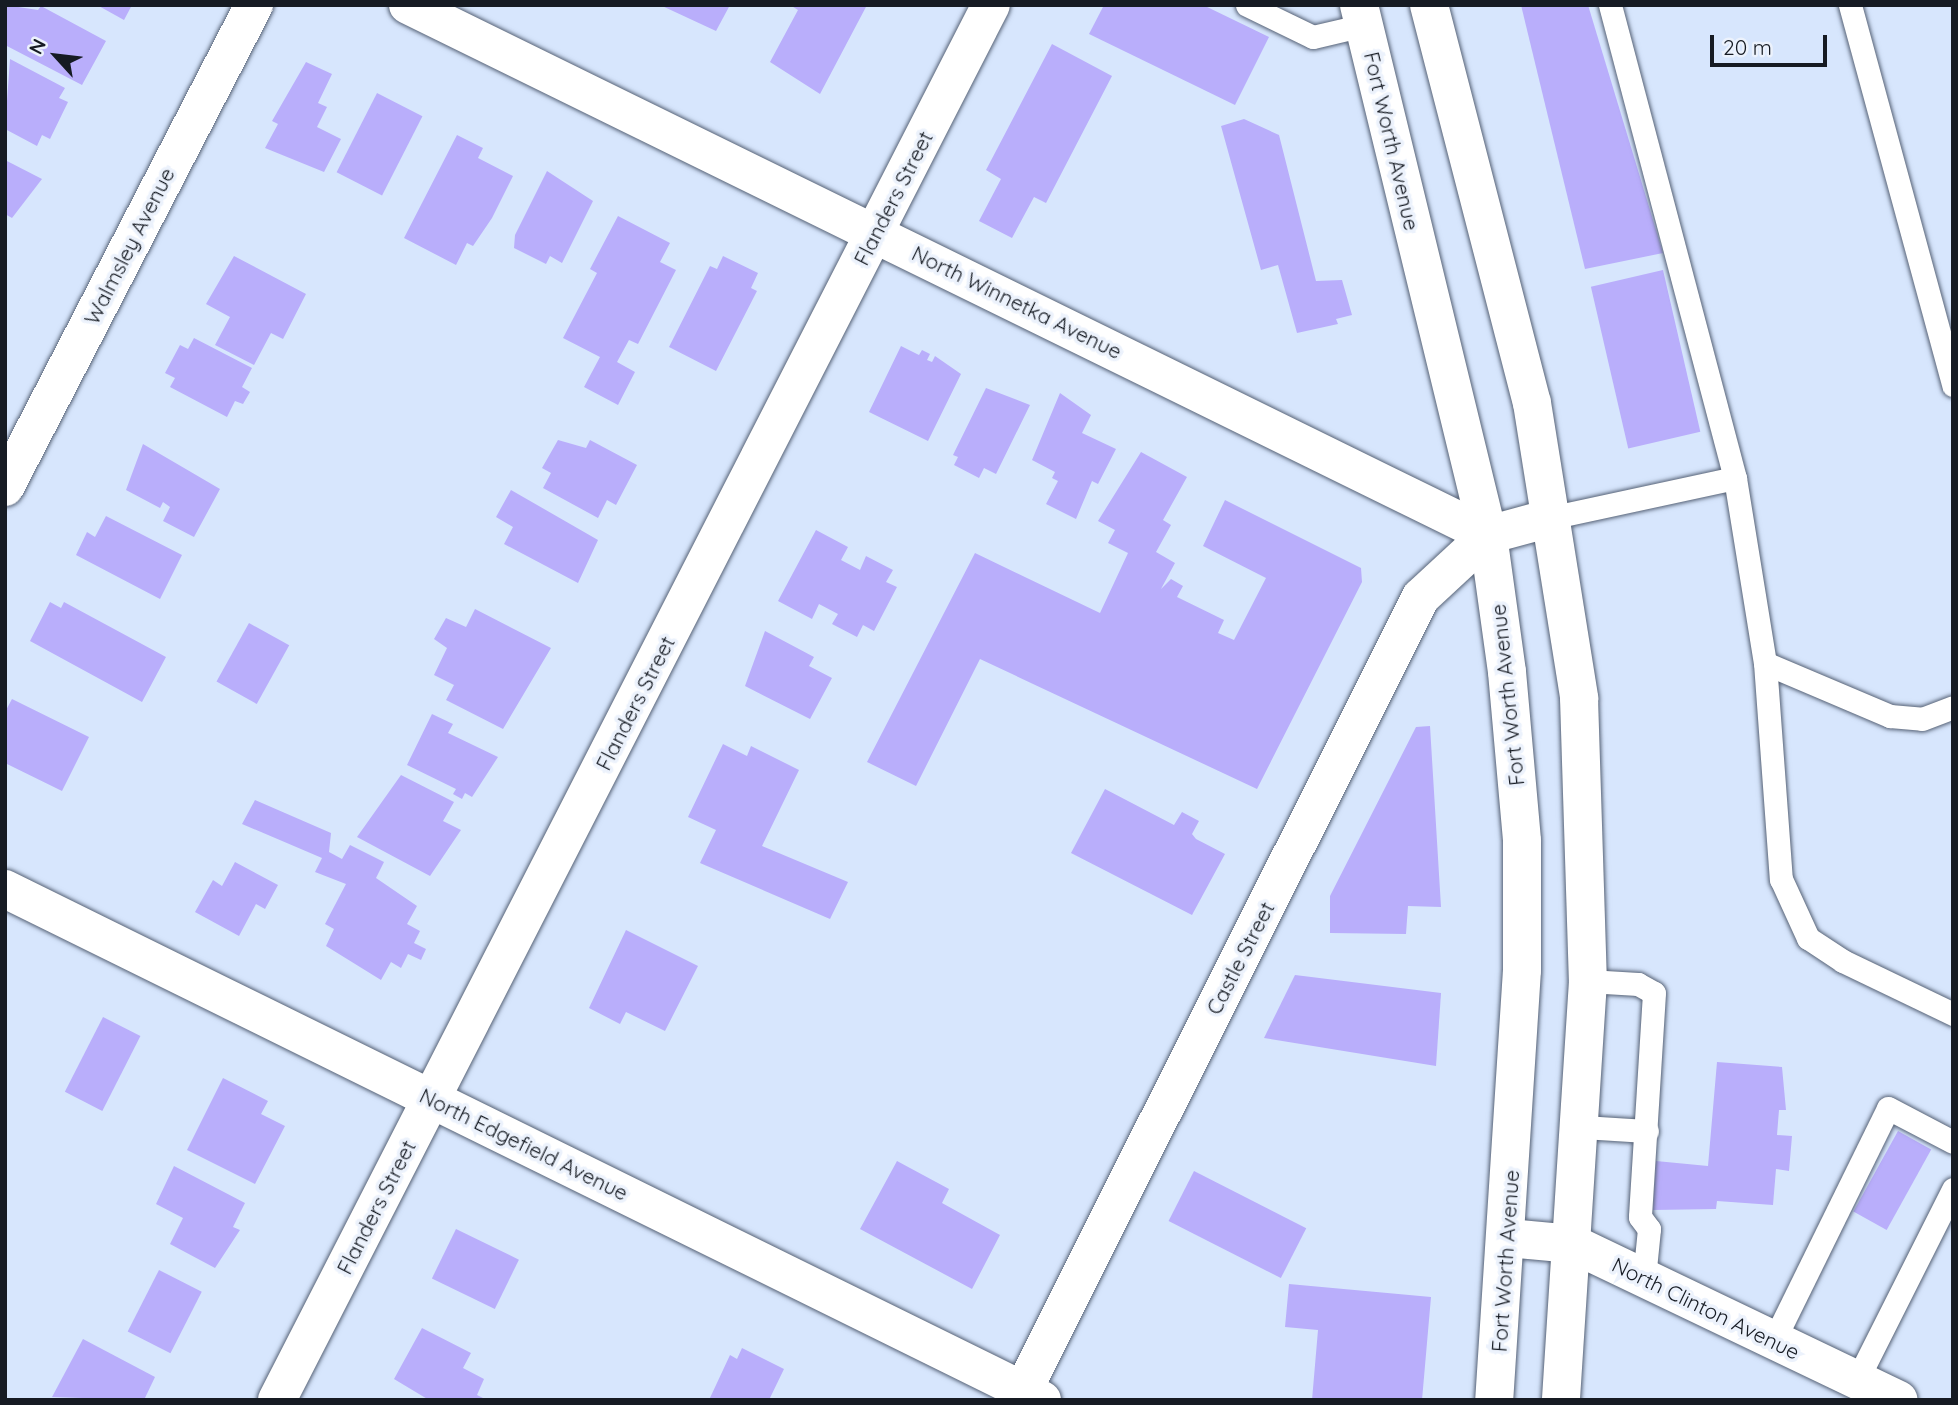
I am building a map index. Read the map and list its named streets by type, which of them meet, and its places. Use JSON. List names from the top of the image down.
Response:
{
  "streets": {
    "street": [
      "Fort Worth Avenue",
      "Flanders Street",
      "Walmsley Avenue",
      "North Winnetka Avenue",
      "Castle Street",
      "North Edgefield Avenue",
      "North Clinton Avenue"
    ]
  },
  "crossings": [
    ["Fort Worth Avenue", "North Winnetka Avenue"],
    ["Fort Worth Avenue", "Castle Street"],
    ["Fort Worth Avenue", "North Clinton Avenue"],
    ["Flanders Street", "North Winnetka Avenue"],
    ["Flanders Street", "North Edgefield Avenue"],
    ["North Winnetka Avenue", "Castle Street"],
    ["Castle Street", "North Edgefield Avenue"]
  ],
  "scale_bar": "20 m",
  "north": "top left"
}
